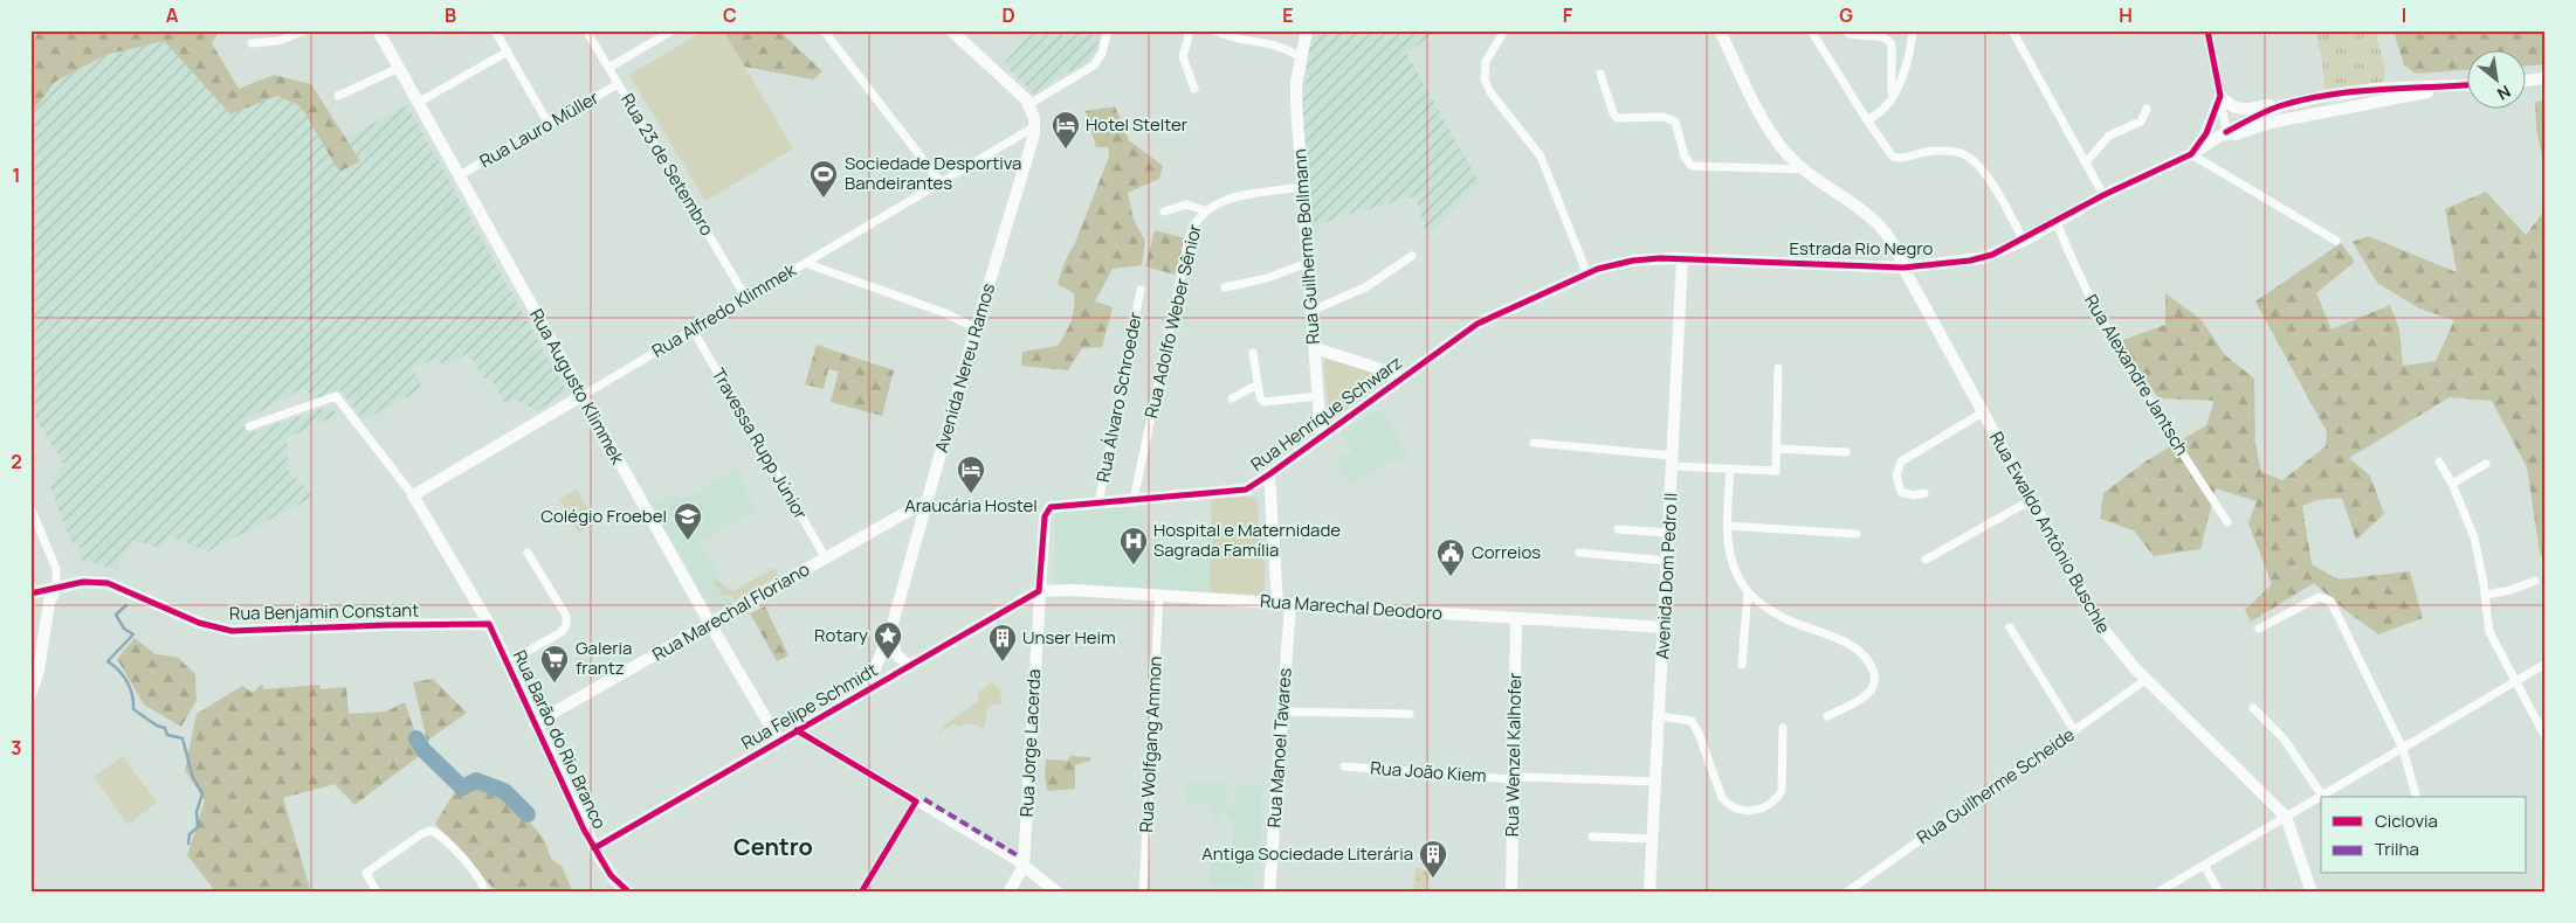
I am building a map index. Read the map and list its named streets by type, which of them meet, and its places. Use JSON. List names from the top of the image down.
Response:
{
  "streets": {
    "main road": [
      "Rua Guilherme Bollmann",
      "Estrada Rio Negro",
      "Rua Alfredo Klimmek",
      "Avenida Nereu Ramos",
      "Rua Augusto Klimmek",
      "Rua Henrique Schwarz",
      "Rua Ewaldo Antônio Buschle",
      "Avenida Dom Pedro II",
      "Rua Marechal Deodoro",
      "Rua Benjamin Constant",
      "Rua Marechal Floriano",
      "Rua Felipe Schmidt",
      "Rua Barão do Rio Branco",
      "Rua Jorge Lacerda",
      "Rua Manoel Tavares",
      "Rua Wenzel Kalhofer"
    ],
    "street": [
      "Rua Lauro Müller",
      "Rua 23 de Setembro",
      "Rua Adolfo Weber Sênior",
      "Rua Alexandre Jantsch",
      "Rua Álvaro Schroeder",
      "Travessa Rupp Júnior",
      "Rua Wolfgang Ammon",
      "Rua João Kiem",
      "Rua Guilherme Scheide"
    ]
  },
  "crossings": [
    ["Rua Lauro Müller", "Rua 23 de Setembro"],
    ["Rua Lauro Müller", "Rua Augusto Klimmek"],
    ["Rua 23 de Setembro", "Rua Alfredo Klimmek"],
    ["Rua Guilherme Bollmann", "Rua Adolfo Weber Sênior"],
    ["Rua Guilherme Bollmann", "Rua Henrique Schwarz"],
    ["Estrada Rio Negro", "Rua Alexandre Jantsch"],
    ["Estrada Rio Negro", "Rua Henrique Schwarz"],
    ["Estrada Rio Negro", "Rua Ewaldo Antônio Buschle"],
    ["Estrada Rio Negro", "Avenida Dom Pedro II"],
    ["Rua Alfredo Klimmek", "Avenida Nereu Ramos"],
    ["Rua Alfredo Klimmek", "Rua Augusto Klimmek"],
    ["Rua Alfredo Klimmek", "Travessa Rupp Júnior"],
    ["Rua Alfredo Klimmek", "Rua Barão do Rio Branco"],
    ["Rua Adolfo Weber Sênior", "Rua Henrique Schwarz"],
    ["Avenida Nereu Ramos", "Rua Marechal Floriano"],
    ["Avenida Nereu Ramos", "Rua Felipe Schmidt"],
    ["Rua Augusto Klimmek", "Rua Marechal Floriano"],
    ["Rua Augusto Klimmek", "Rua Felipe Schmidt"],
    ["Rua Álvaro Schroeder", "Rua Henrique Schwarz"],
    ["Rua Henrique Schwarz", "Avenida Dom Pedro II"],
    ["Rua Henrique Schwarz", "Rua Marechal Deodoro"],
    ["Rua Henrique Schwarz", "Rua Felipe Schmidt"],
    ["Rua Henrique Schwarz", "Rua Jorge Lacerda"],
    ["Travessa Rupp Júnior", "Rua Marechal Floriano"],
    ["Rua Ewaldo Antônio Buschle", "Rua Guilherme Scheide"],
    ["Avenida Dom Pedro II", "Rua Marechal Deodoro"],
    ["Avenida Dom Pedro II", "Rua João Kiem"],
    ["Rua Marechal Deodoro", "Rua Felipe Schmidt"],
    ["Rua Marechal Deodoro", "Rua Jorge Lacerda"],
    ["Rua Marechal Deodoro", "Rua Wolfgang Ammon"],
    ["Rua Marechal Deodoro", "Rua Manoel Tavares"],
    ["Rua Marechal Deodoro", "Rua Wenzel Kalhofer"],
    ["Rua Benjamin Constant", "Rua Barão do Rio Branco"],
    ["Rua Marechal Floriano", "Rua Barão do Rio Branco"],
    ["Rua Felipe Schmidt", "Rua Barão do Rio Branco"],
    ["Rua Felipe Schmidt", "Rua Jorge Lacerda"],
    ["Rua Wenzel Kalhofer", "Rua João Kiem"]
  ],
  "districts": ["Centro"],
  "places": {
    "hotel": ["Hotel Stelter", "Araucária Hostel"],
    "sports": ["Sociedade Desportiva Bandeirantes"],
    "school or university": ["Colégio Froebel"],
    "hospital": ["Hospital e Maternidade Sagrada Família"],
    "public building": ["Correios"],
    "place": ["Rotary"],
    "building": ["Unser Heim", "Antiga Sociedade Literária"],
    "supermarket": ["Galeria frantz"]
  },
  "legend": ["Ciclovia", "Trilha"],
  "north": "bottom right",
  "grid": {
    "columns": [
      "A",
      "B",
      "C",
      "D",
      "E",
      "F",
      "G",
      "H",
      "I"
    ],
    "rows": ["1", "2", "3"]
  }
}
